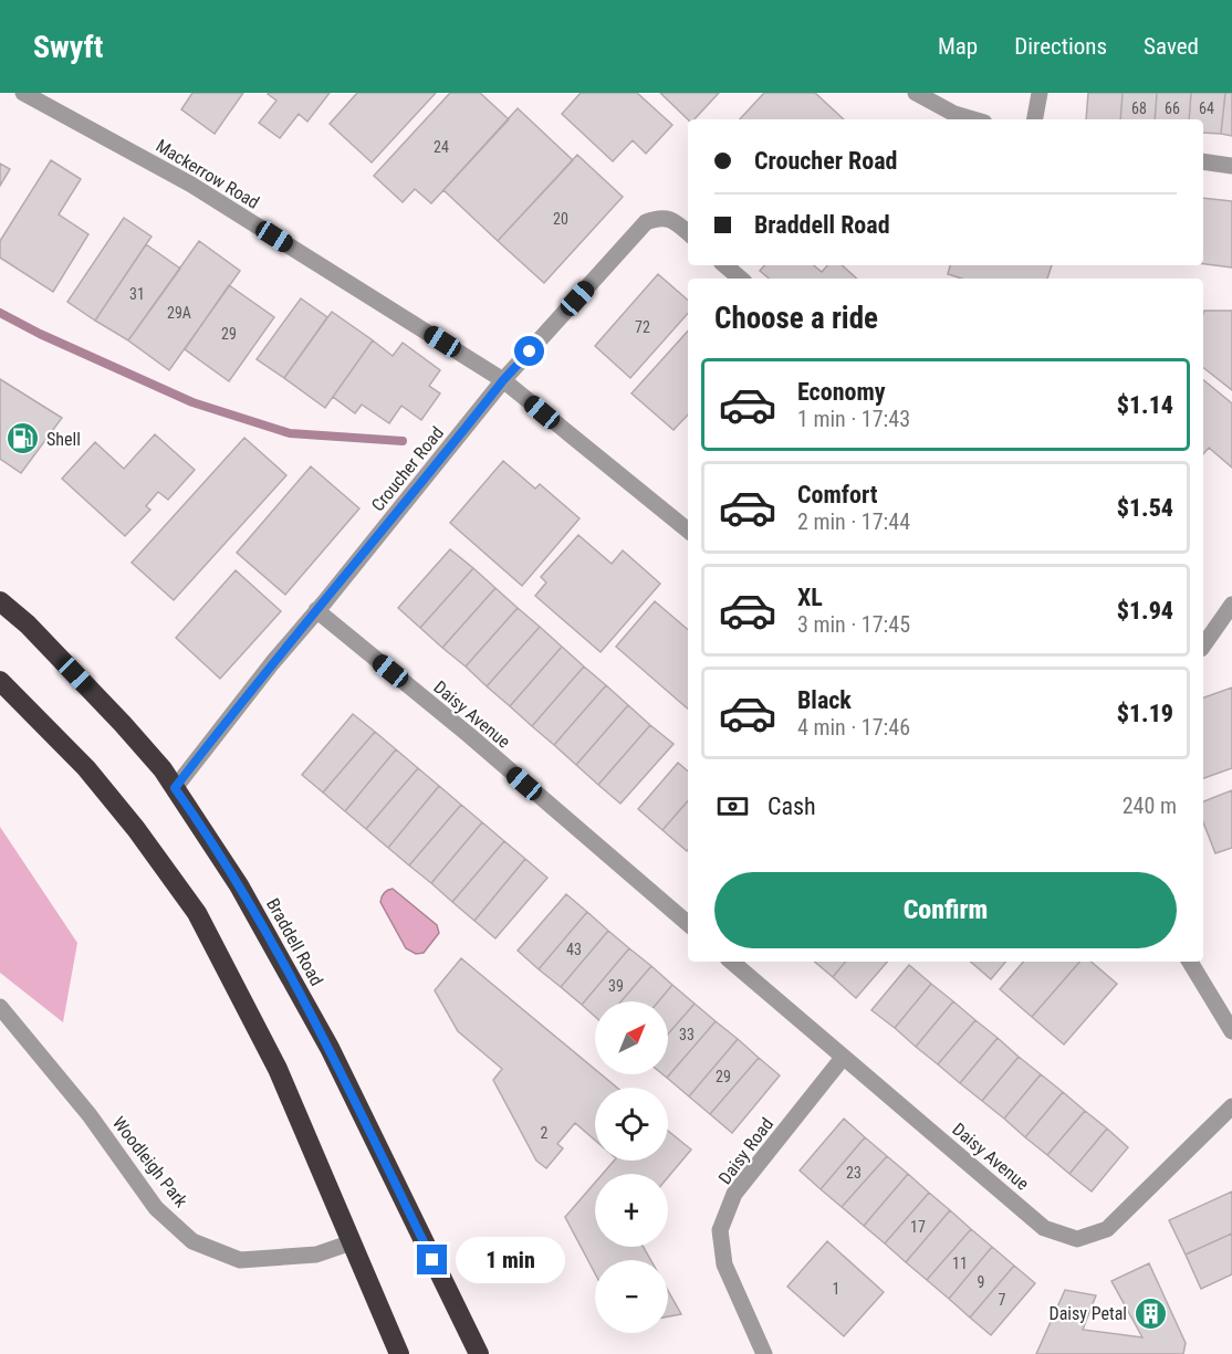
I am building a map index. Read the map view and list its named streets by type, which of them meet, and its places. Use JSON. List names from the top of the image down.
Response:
{
  "streets": {
    "highway": ["Braddell Road"],
    "street": [
      "Mackerrow Road",
      "Croucher Road",
      "Daisy Avenue",
      "Daisy Road",
      "Woodleigh Park"
    ]
  },
  "crossings": [
    ["Mackerrow Road", "Croucher Road"],
    ["Croucher Road", "Daisy Avenue"],
    ["Croucher Road", "Braddell Road"],
    ["Daisy Avenue", "Daisy Road"]
  ],
  "places": {
    "fuel station": ["Shell"],
    "building": ["Daisy Petal"]
  },
  "house_numbers": [
    "68",
    "66",
    "64",
    "24",
    "20",
    "31",
    "29A",
    "72",
    "29",
    "43",
    "39",
    "33",
    "29",
    "2",
    "23",
    "17",
    "11",
    "9",
    "1",
    "7"
  ],
  "north": "top right",
  "page": {
    "header": "Swyft",
    "nav": ["Map", "Directions", "Saved"],
    "banner": ["Croucher Road", "Braddell Road"],
    "heading": "Choose a ride",
    "list": [
      {
        "name": "Economy",
        "note": "1 min · 17:43",
        "value": "$1.14"
      },
      {
        "name": "Comfort",
        "note": "2 min · 17:44",
        "value": "$1.54"
      },
      {
        "name": "XL",
        "note": "3 min · 17:45",
        "value": "$1.94"
      },
      {
        "name": "Black",
        "note": "4 min · 17:46",
        "value": "$1.19"
      }
    ],
    "pay": ["Cash", "240 m"],
    "buttons": "Confirm",
    "map_buttons": ["+", "−"],
    "bubble": "1 min"
  }
}
